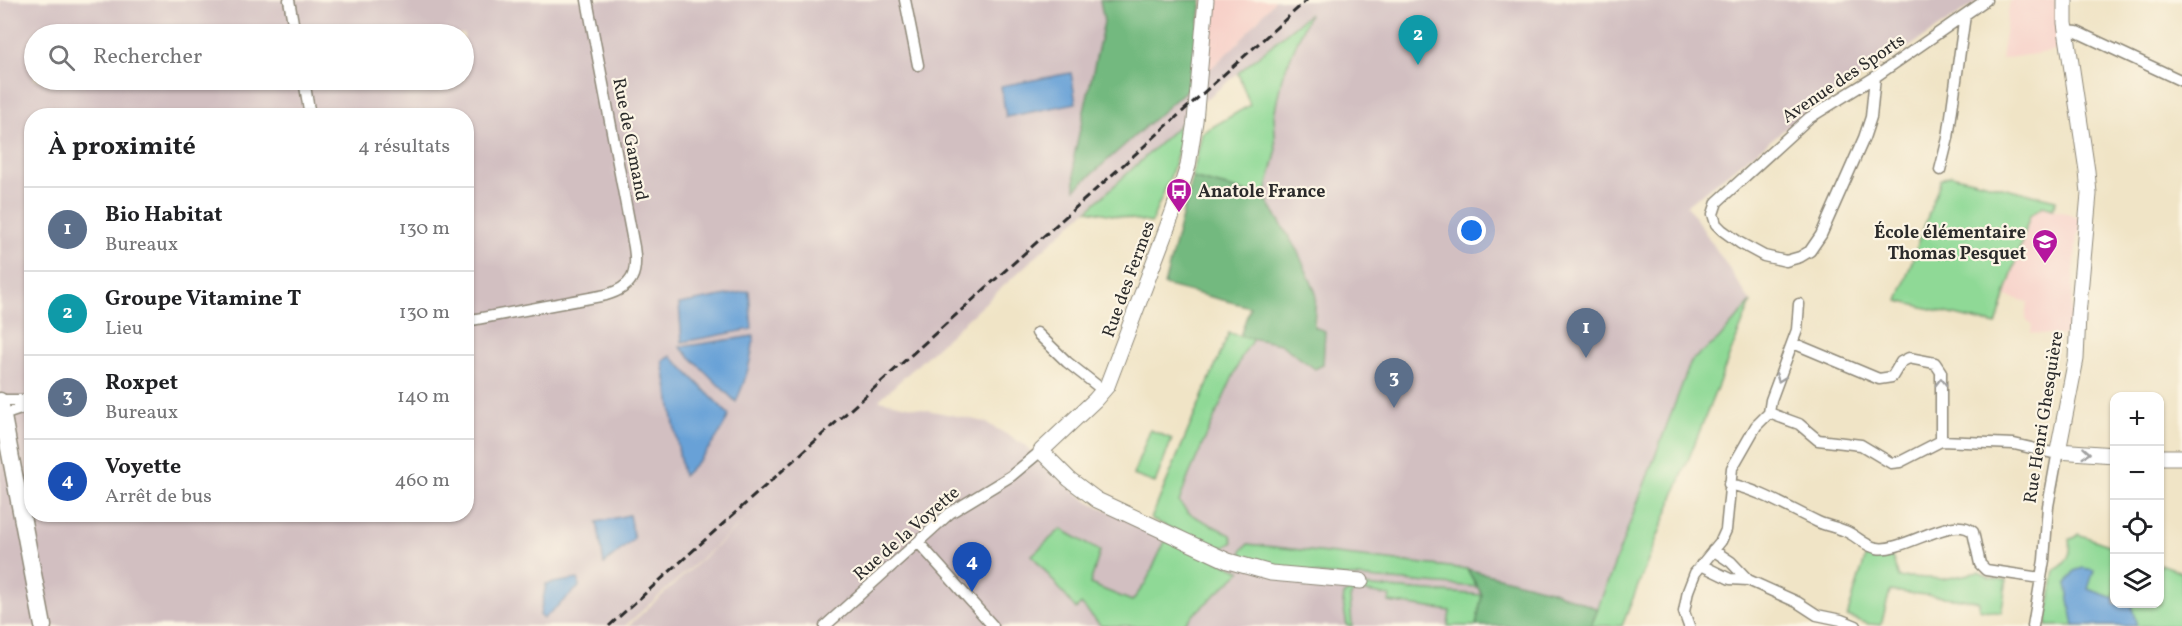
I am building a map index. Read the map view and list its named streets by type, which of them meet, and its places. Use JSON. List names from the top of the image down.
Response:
{
  "streets": {
    "street": [
      "Avenue des Sports",
      "Rue de Gamand",
      "Rue des Fermes",
      "Rue Henri Ghesquière",
      "Rue de la Voyette"
    ]
  },
  "crossings": [
    ["Rue des Fermes", "Rue de la Voyette"]
  ],
  "places": {
    "bus stop": ["Anatole France"],
    "school or university": ["École élémentaire Thomas Pesquet"]
  },
  "page": {
    "pins": [
      "2",
      "1",
      "3",
      "4"
    ],
    "search": "Rechercher",
    "heading": ["À proximité", "4 résultats"],
    "list": [
      {
        "mark": "1",
        "name": "Bio Habitat",
        "note": "Bureaux",
        "value": "130 m"
      },
      {
        "mark": "2",
        "name": "Groupe Vitamine T",
        "note": "Lieu",
        "value": "130 m"
      },
      {
        "mark": "3",
        "name": "Roxpet",
        "note": "Bureaux",
        "value": "140 m"
      },
      {
        "mark": "4",
        "name": "Voyette",
        "note": "Arrêt de bus",
        "value": "460 m"
      }
    ],
    "map_buttons": ["+", "−"]
  }
}
